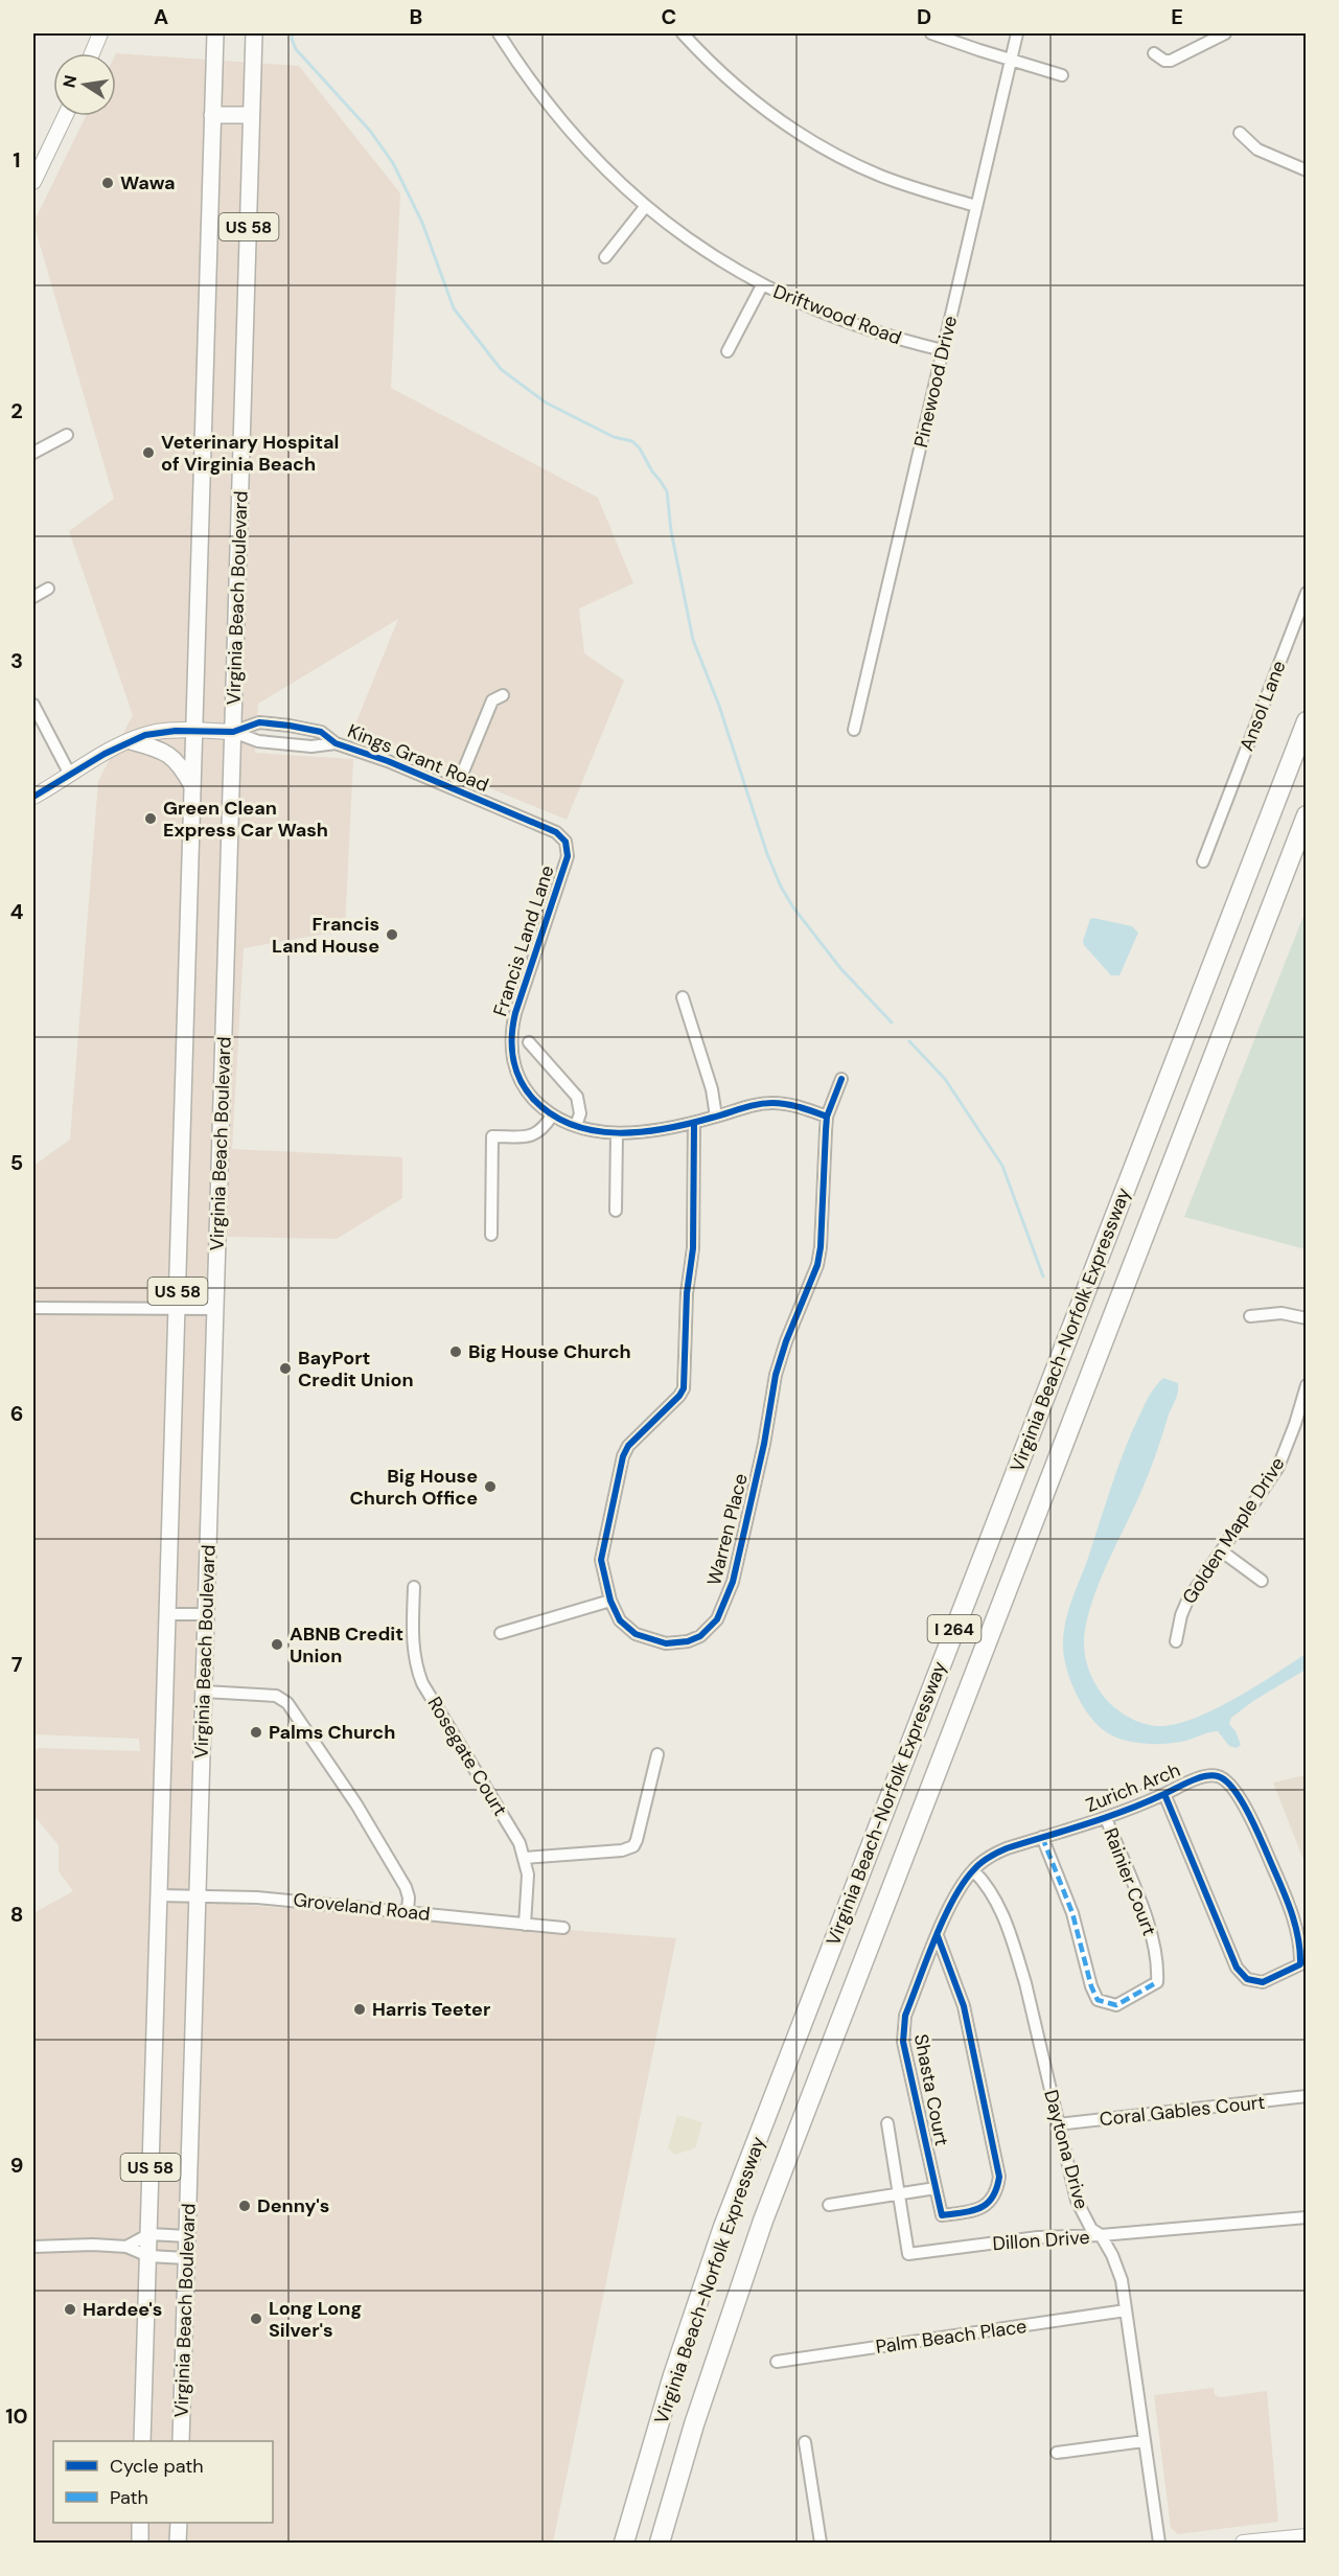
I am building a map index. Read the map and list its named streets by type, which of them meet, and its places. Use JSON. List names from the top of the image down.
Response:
{
  "streets": {
    "highway": ["Virginia Beach-Norfolk Expressway", "I 264"],
    "main road": ["US 58", "Virginia Beach Boulevard"],
    "street": [
      "Driftwood Road",
      "Pinewood Drive",
      "Ansol Lane",
      "Kings Grant Road",
      "Francis Land Lane",
      "Warren Place",
      "Golden Maple Drive",
      "Rosegate Court",
      "Zurich Arch",
      "Rainier Court",
      "Groveland Road",
      "Shasta Court",
      "Coral Gables Court",
      "Daytona Drive",
      "Dillon Drive",
      "Palm Beach Place"
    ]
  },
  "crossings": [
    ["Driftwood Road", "Pinewood Drive"],
    ["Virginia Beach Boulevard", "Kings Grant Road"],
    ["Virginia Beach Boulevard", "Groveland Road"],
    ["Kings Grant Road", "Francis Land Lane"],
    ["Francis Land Lane", "Warren Place"],
    ["Rosegate Court", "Groveland Road"],
    ["Zurich Arch", "Rainier Court"],
    ["Zurich Arch", "Shasta Court"],
    ["Zurich Arch", "Daytona Drive"],
    ["Shasta Court", "Daytona Drive"],
    ["Coral Gables Court", "Daytona Drive"],
    ["Daytona Drive", "Dillon Drive"],
    ["Daytona Drive", "Palm Beach Place"]
  ],
  "places": [
    "Wawa",
    "Veterinary Hospital of Virginia Beach",
    "Green Clean Express Car Wash",
    "Francis Land House",
    "Big House Church",
    "BayPort Credit Union",
    "Big House Church Office",
    "ABNB Credit Union",
    "Palms Church",
    "Harris Teeter",
    "Denny's",
    "Hardee's",
    "Long Long Silver's"
  ],
  "legend": ["Cycle path", "Path"],
  "north": "left",
  "grid": {
    "columns": [
      "A",
      "B",
      "C",
      "D",
      "E"
    ],
    "rows": [
      "1",
      "2",
      "3",
      "4",
      "5",
      "6",
      "7",
      "8",
      "9",
      "10"
    ]
  }
}
